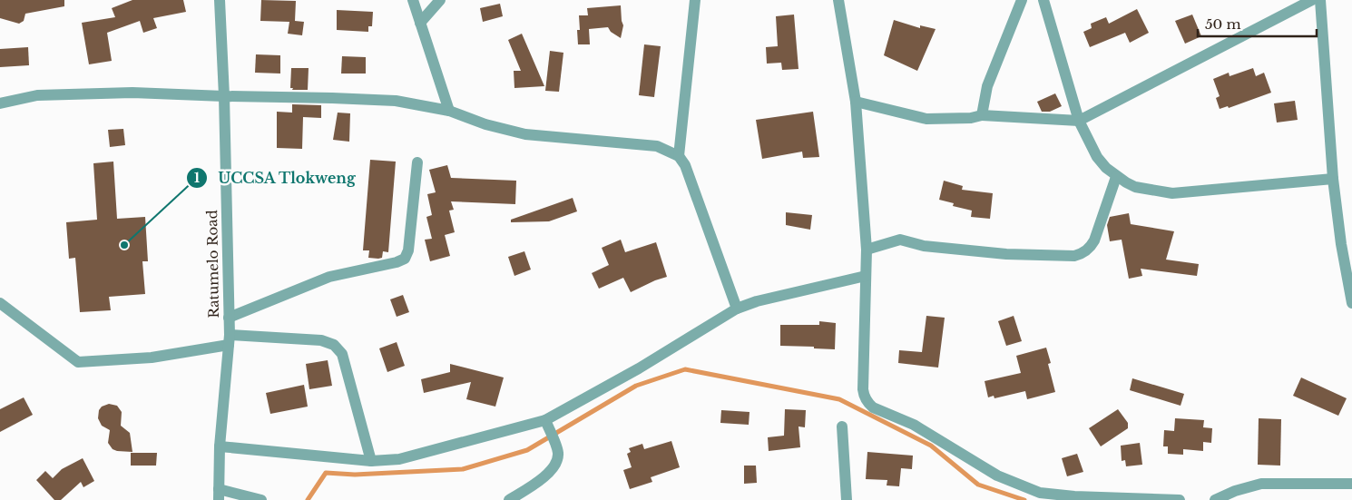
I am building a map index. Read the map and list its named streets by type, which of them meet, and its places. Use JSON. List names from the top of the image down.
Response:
{
  "streets": {
    "street": ["Ratumelo Road"]
  },
  "places": ["UCCSA Tlokweng"],
  "scale_bar": "50 m"
}
